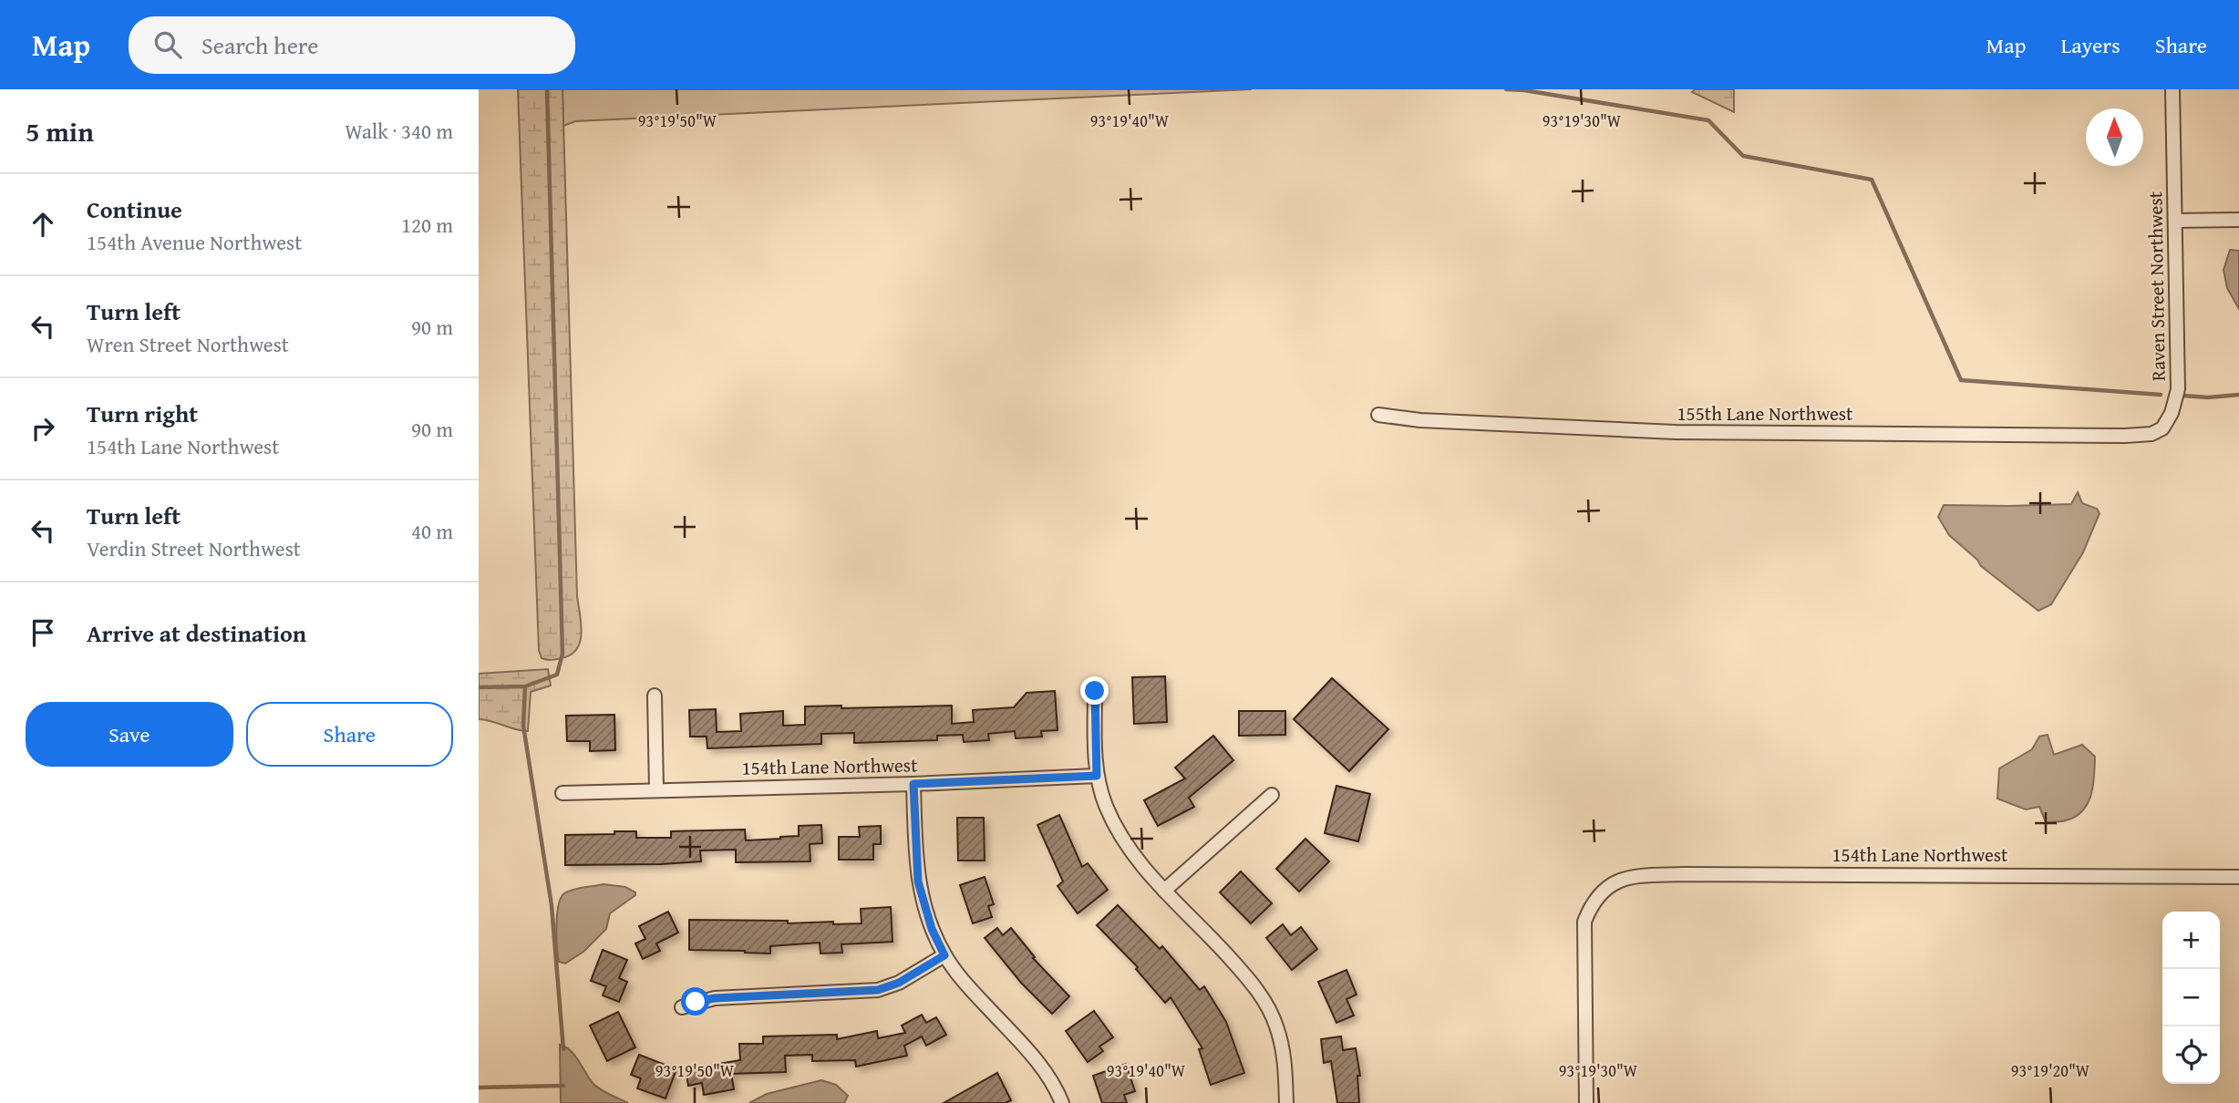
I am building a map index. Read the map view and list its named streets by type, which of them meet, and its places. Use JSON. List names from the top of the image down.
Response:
{
  "streets": {
    "street": ["Raven Street Northwest", "155th Lane Northwest", "154th Lane Northwest"]
  },
  "crossings": [
    ["Raven Street Northwest", "155th Lane Northwest"]
  ],
  "north": "top",
  "page": {
    "header": "Map",
    "search": "Search here",
    "nav": ["Map", "Layers", "Share"],
    "heading": ["5 min", "Walk · 340 m"],
    "list": [
      ["Continue", "154th Avenue Northwest", "120 m"],
      ["Turn left", "Wren Street Northwest", "90 m"],
      ["Turn right", "154th Lane Northwest", "90 m"],
      ["Turn left", "Verdin Street Northwest", "40 m"],
      "Arrive at destination"
    ],
    "buttons": ["Save", "Share"],
    "map_buttons": ["+", "−"]
  },
  "coordinates": [
    "93°19'50\"W",
    "93°19'40\"W",
    "93°19'30\"W",
    "93°19'20\"W"
  ]
}
